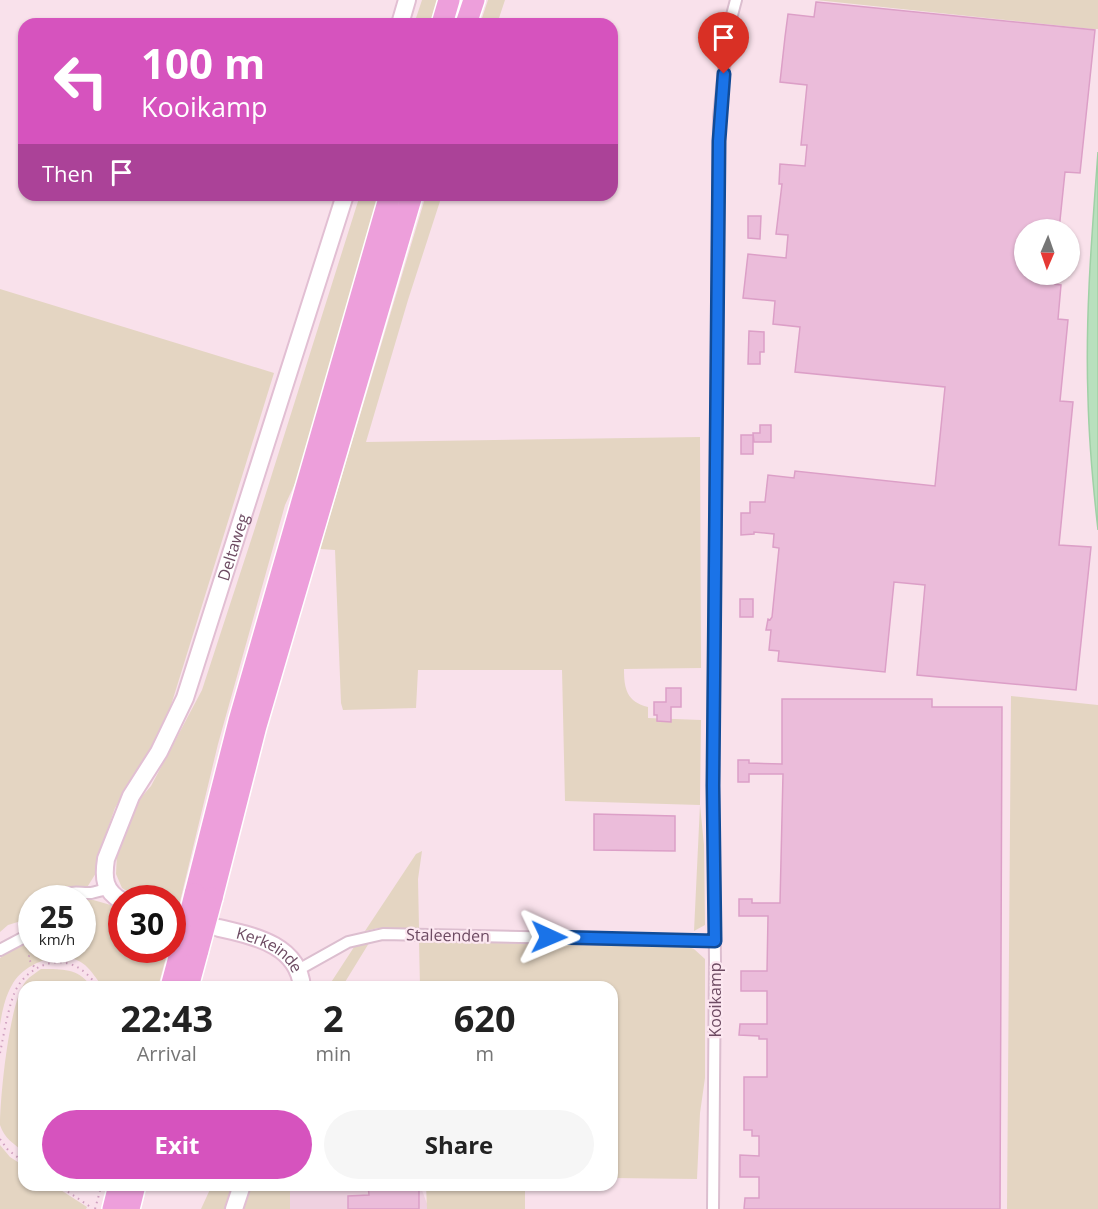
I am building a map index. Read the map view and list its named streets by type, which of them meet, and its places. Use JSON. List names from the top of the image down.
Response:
{
  "streets": {
    "street": [
      "Deltaweg",
      "Staleenden",
      "Kerkeinde",
      "Kooikamp"
    ]
  },
  "crossings": [
    ["Staleenden", "Kerkeinde"],
    ["Staleenden", "Kooikamp"]
  ],
  "north": "bottom",
  "page": {
    "turn": ["100 m", "Kooikamp"],
    "then": "Then",
    "speed": "25 km/h",
    "limit": "30",
    "eta": [
      "22:43",
      "Arrival",
      "2",
      "min",
      "620",
      "m"
    ],
    "buttons": ["Exit", "Share"]
  }
}
